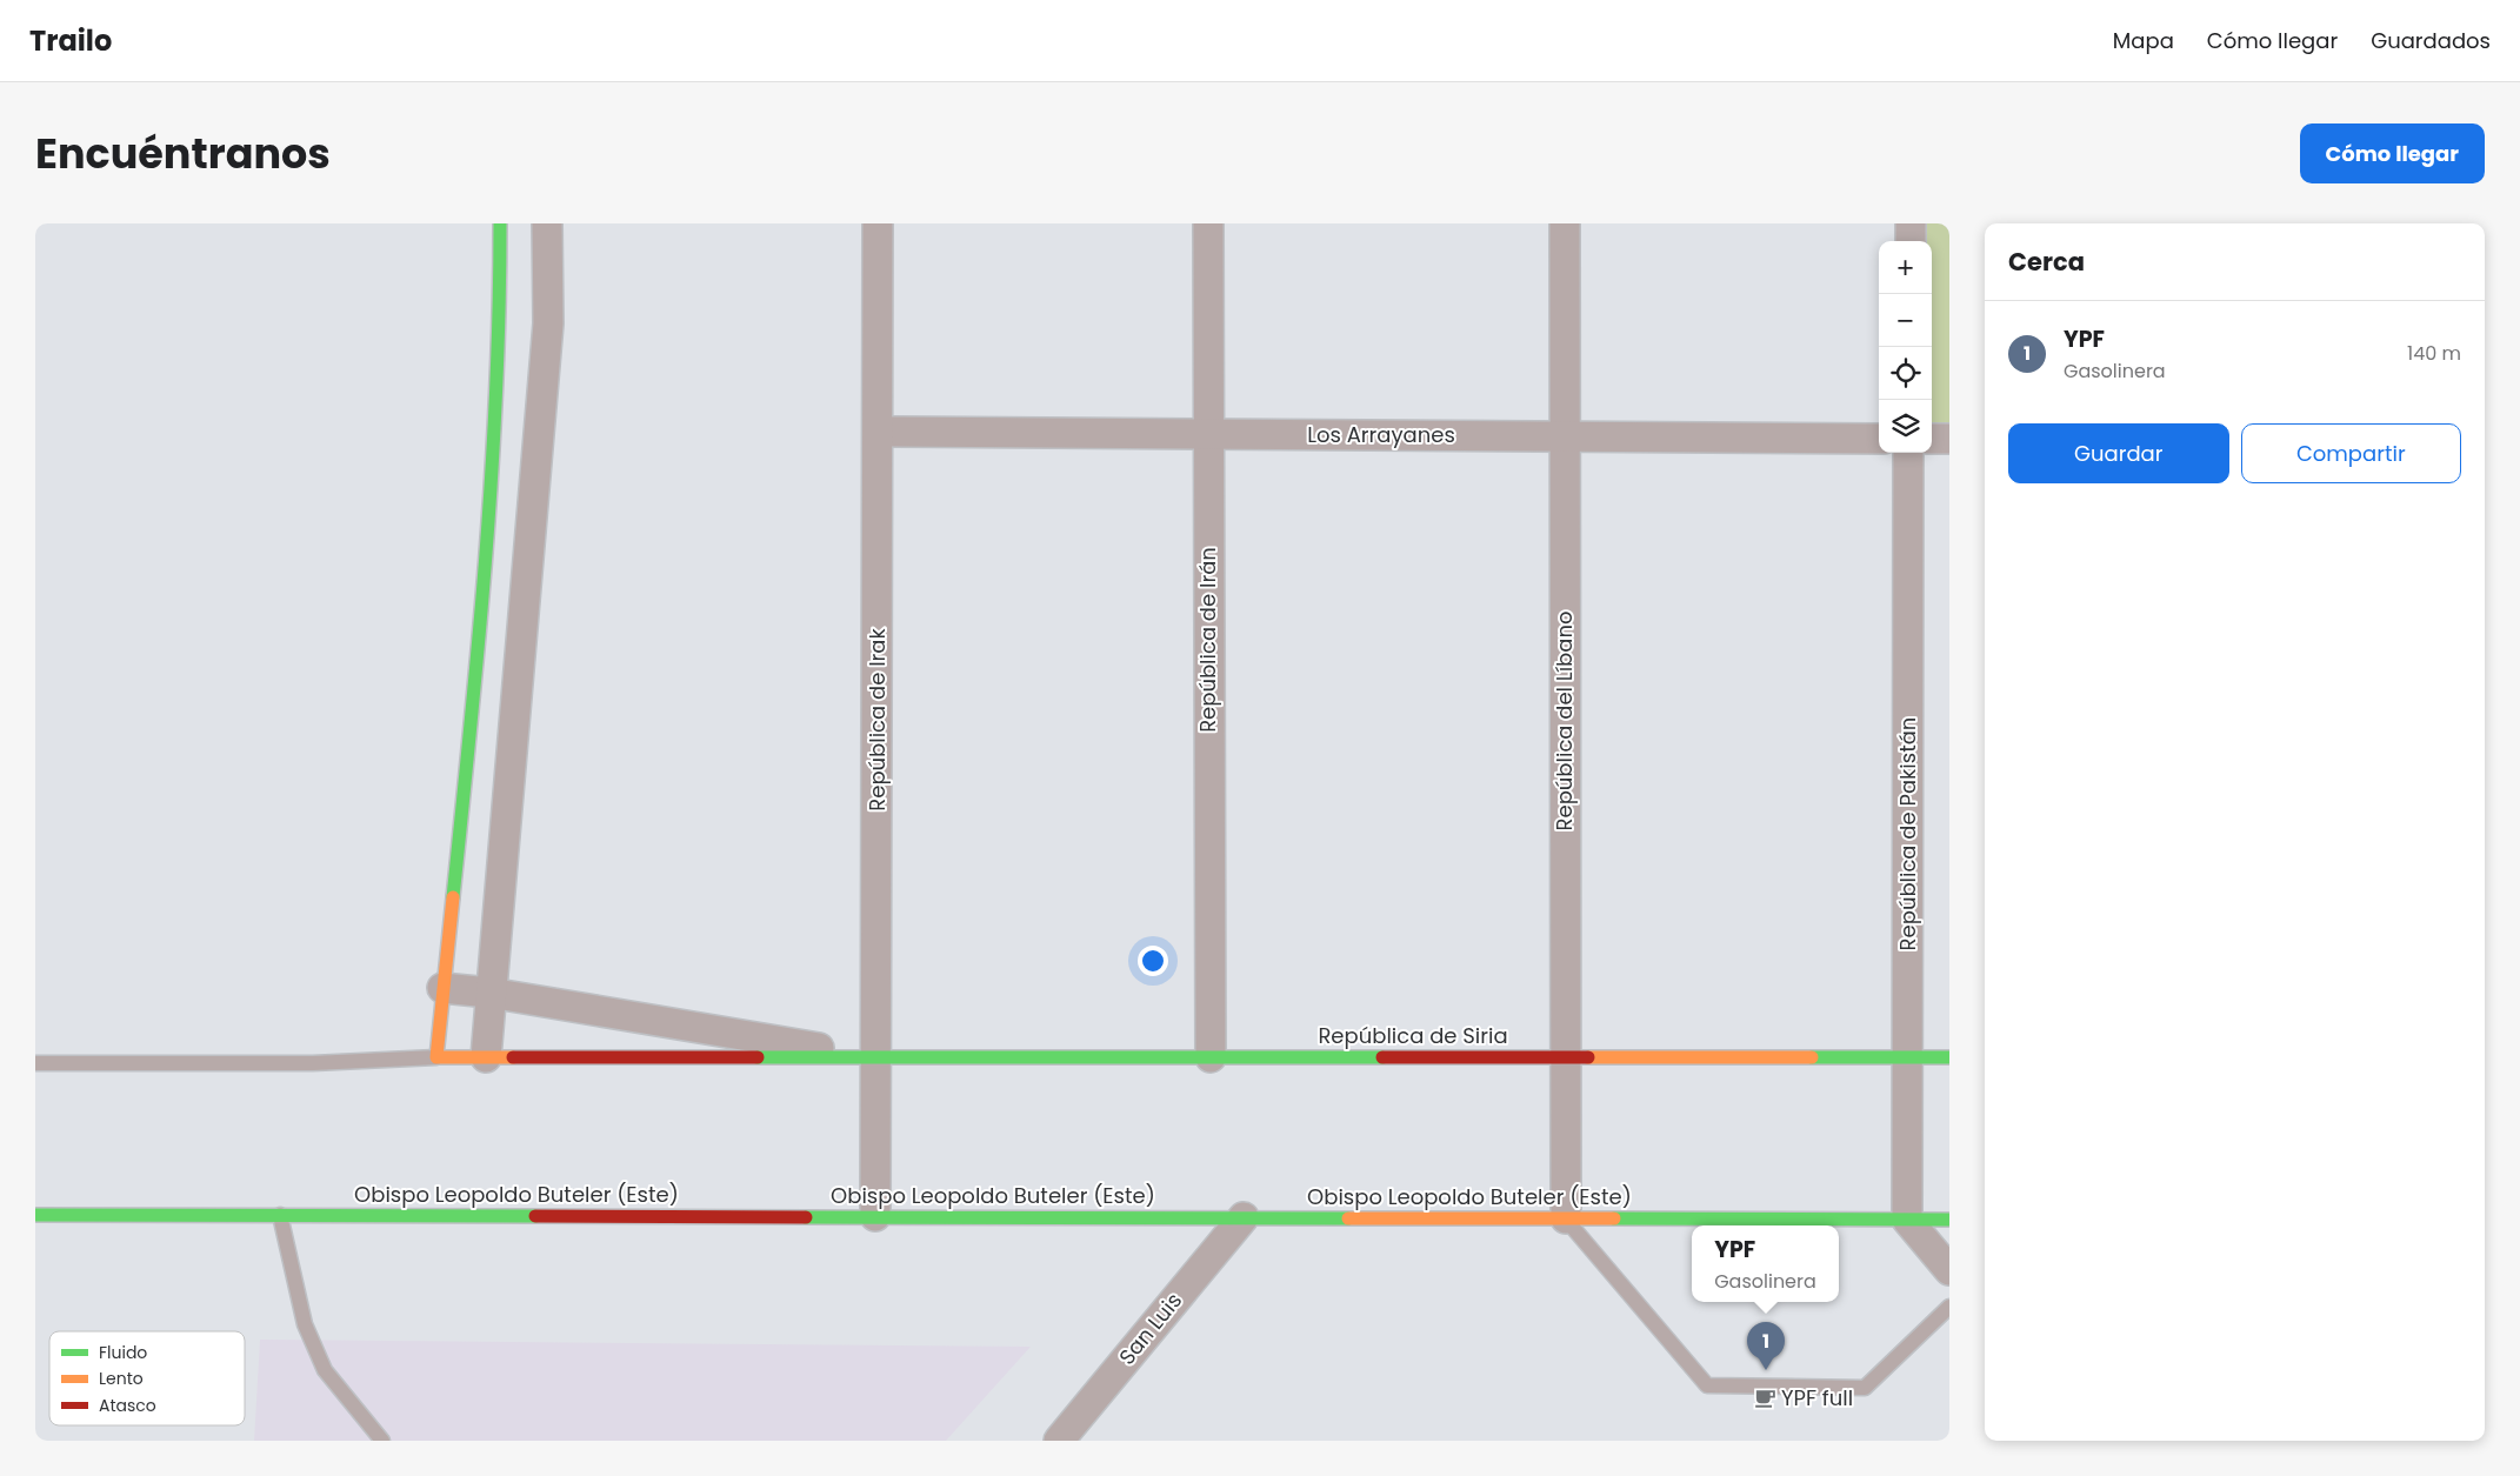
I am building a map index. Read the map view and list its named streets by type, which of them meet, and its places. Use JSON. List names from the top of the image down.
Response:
{
  "streets": {
    "main road": ["República de Siria", "Obispo Leopoldo Buteler (Este)"],
    "street": [
      "Los Arrayanes",
      "República de Irán",
      "República de Irak",
      "República del Líbano",
      "República de Pakistán",
      "San Luis"
    ]
  },
  "crossings": [
    ["Los Arrayanes", "República de Irán"],
    ["Los Arrayanes", "República de Irak"],
    ["Los Arrayanes", "República del Líbano"],
    ["República de Irán", "República de Siria"],
    ["República de Irak", "República de Siria"],
    ["República de Irak", "Obispo Leopoldo Buteler (Este)"],
    ["República del Líbano", "República de Siria"],
    ["República del Líbano", "Obispo Leopoldo Buteler (Este)"],
    ["República de Pakistán", "República de Siria"],
    ["República de Pakistán", "Obispo Leopoldo Buteler (Este)"],
    ["Obispo Leopoldo Buteler (Este)", "San Luis"]
  ],
  "places": {
    "cafe": ["YPF full"]
  },
  "legend": ["Fluido", "Lento", "Atasco"],
  "page": {
    "header": "Trailo",
    "nav": ["Mapa", "Cómo llegar", "Guardados"],
    "title": "Encuéntranos",
    "buttons": [
      "Cómo llegar",
      ["Guardar", "Compartir"]
    ],
    "heading": "Cerca",
    "map_buttons": ["+", "−"],
    "list": [
      {
        "mark": "1",
        "name": "YPF",
        "note": "Gasolinera",
        "value": "140 m"
      }
    ],
    "popup": ["YPF", "Gasolinera"],
    "pins": "1"
  }
}
